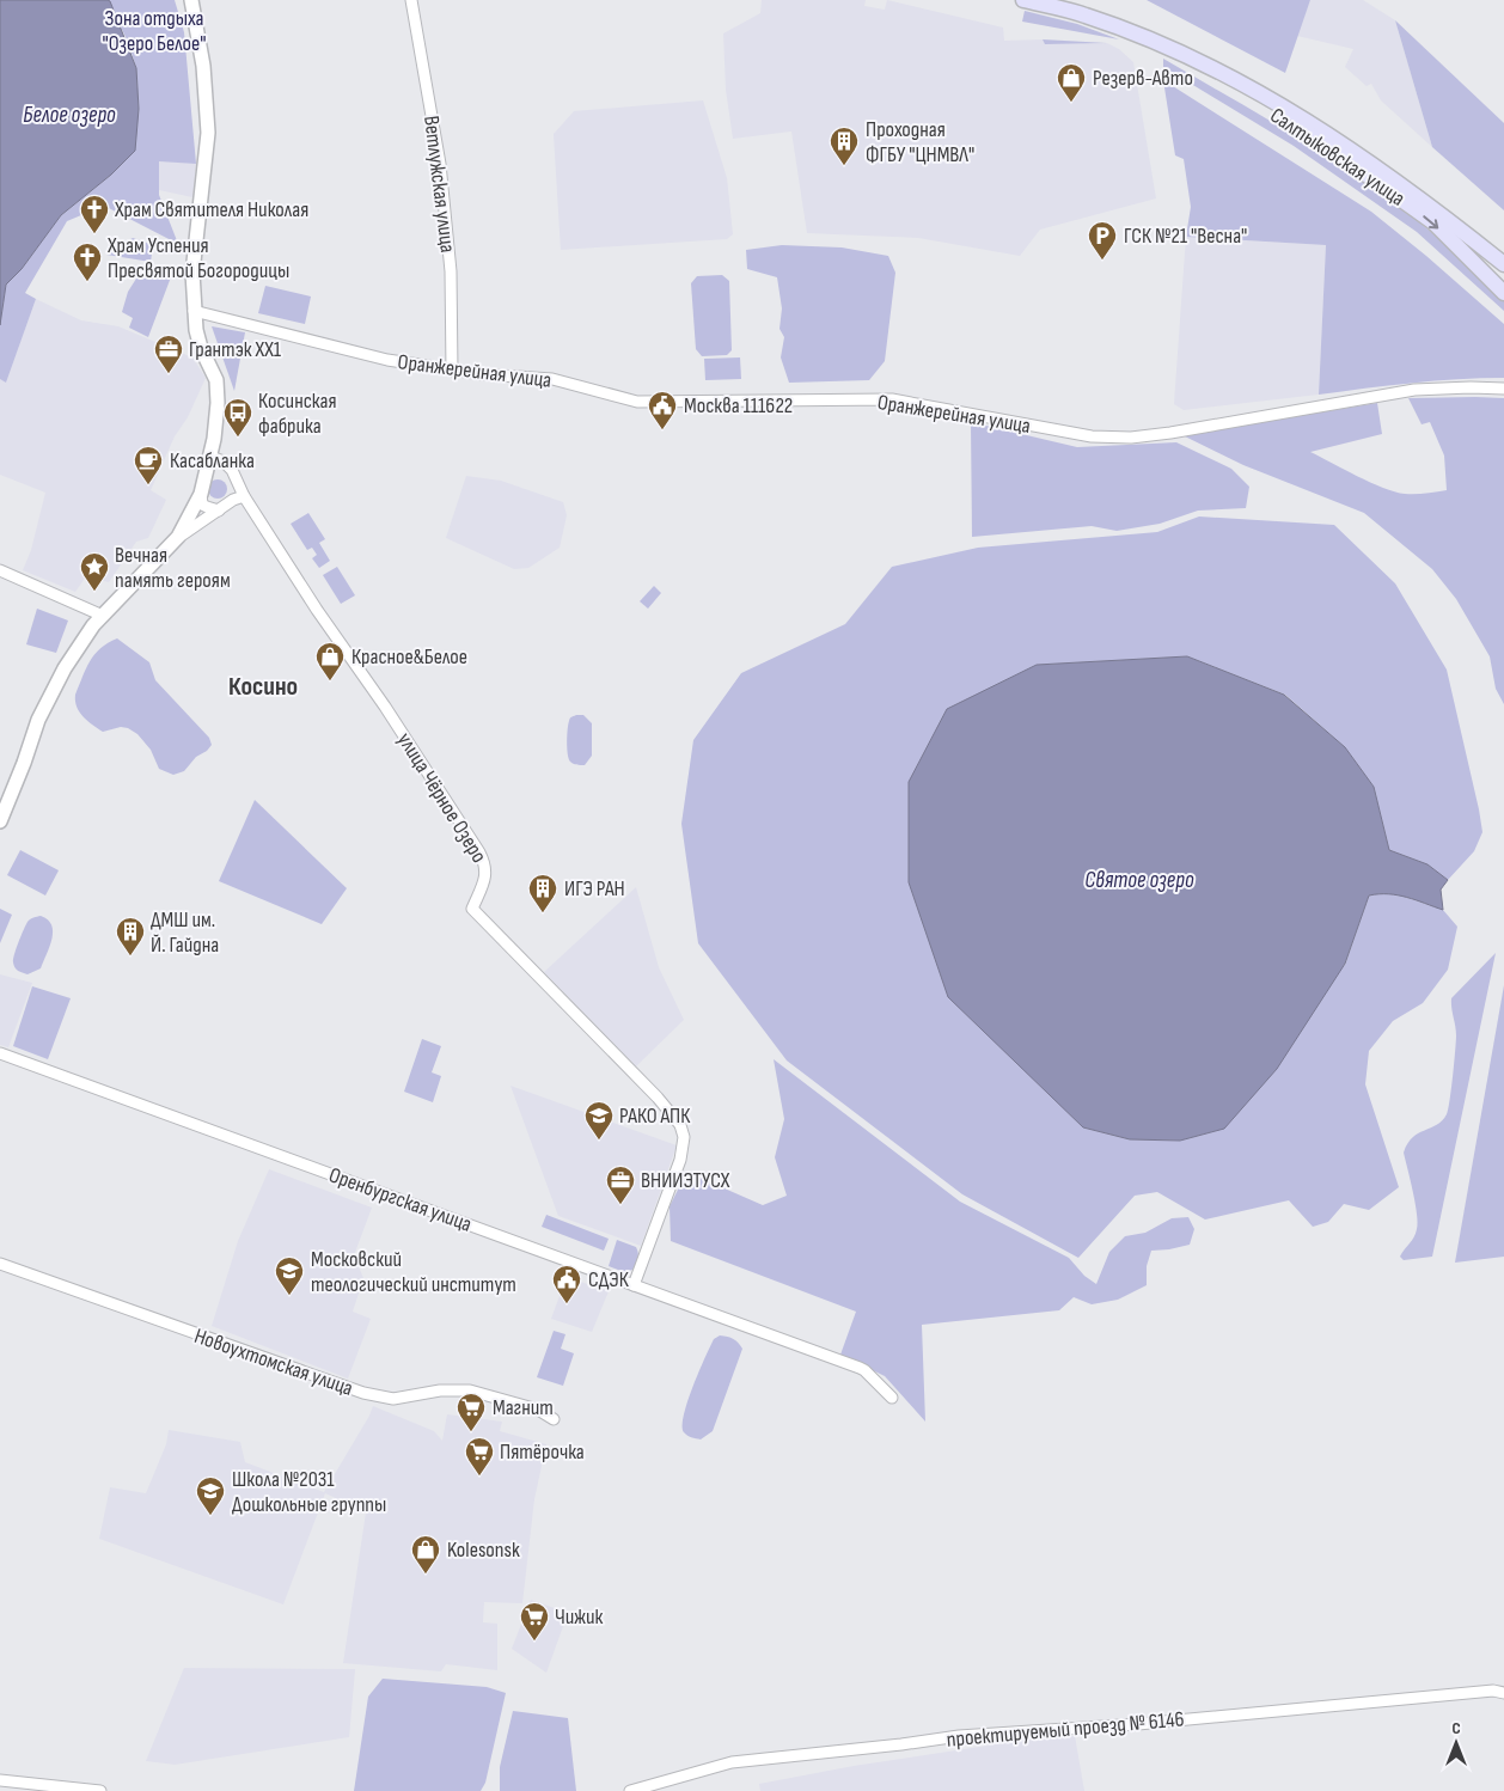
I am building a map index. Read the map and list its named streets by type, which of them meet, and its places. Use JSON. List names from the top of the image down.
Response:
{
  "streets": {
    "main road": ["Салтыковская улица"],
    "street": [
      "Ветлужская улица",
      "Оранжерейная улица",
      "улица Чёрное Озеро",
      "Оренбургская улица",
      "Новоухтомская улица",
      "проектируемый проезд № 6146"
    ]
  },
  "crossings": [
    ["Ветлужская улица", "Оранжерейная улица"],
    ["улица Чёрное Озеро", "Оренбургская улица"]
  ],
  "districts": ["Косино"],
  "water": ["Белое озеро", "Святое озеро"],
  "parks": ["Зона отдыха \"Озеро Белое\""],
  "places": {
    "shop": ["Резерв-Авто", "Красное&Белое", "Kolesonsk"],
    "building": ["Проходная ФГБУ \"ЦНМВЛ\"", "ИГЭ РАН", "ДМШ им. Й. Гайдна"],
    "church": ["Храм Святителя Николая", "Храм Успения Пресвятой Богородицы"],
    "parking": ["ГСК №21 \"Весна\""],
    "office": ["Грантэк ХХ1", "ВНИИЭТУСХ"],
    "public building": ["Москва 111622", "СДЭК"],
    "bus stop": ["Косинская фабрика"],
    "cafe": ["Касабланка"],
    "place": ["Вечная память героям"],
    "school or university": ["РАКО АПК", "Московский теологический институт", "Школа №2031 Дошкольные группы"],
    "supermarket": ["Магнит", "Пятёрочка", "Чижик"]
  },
  "north": "top"
}
